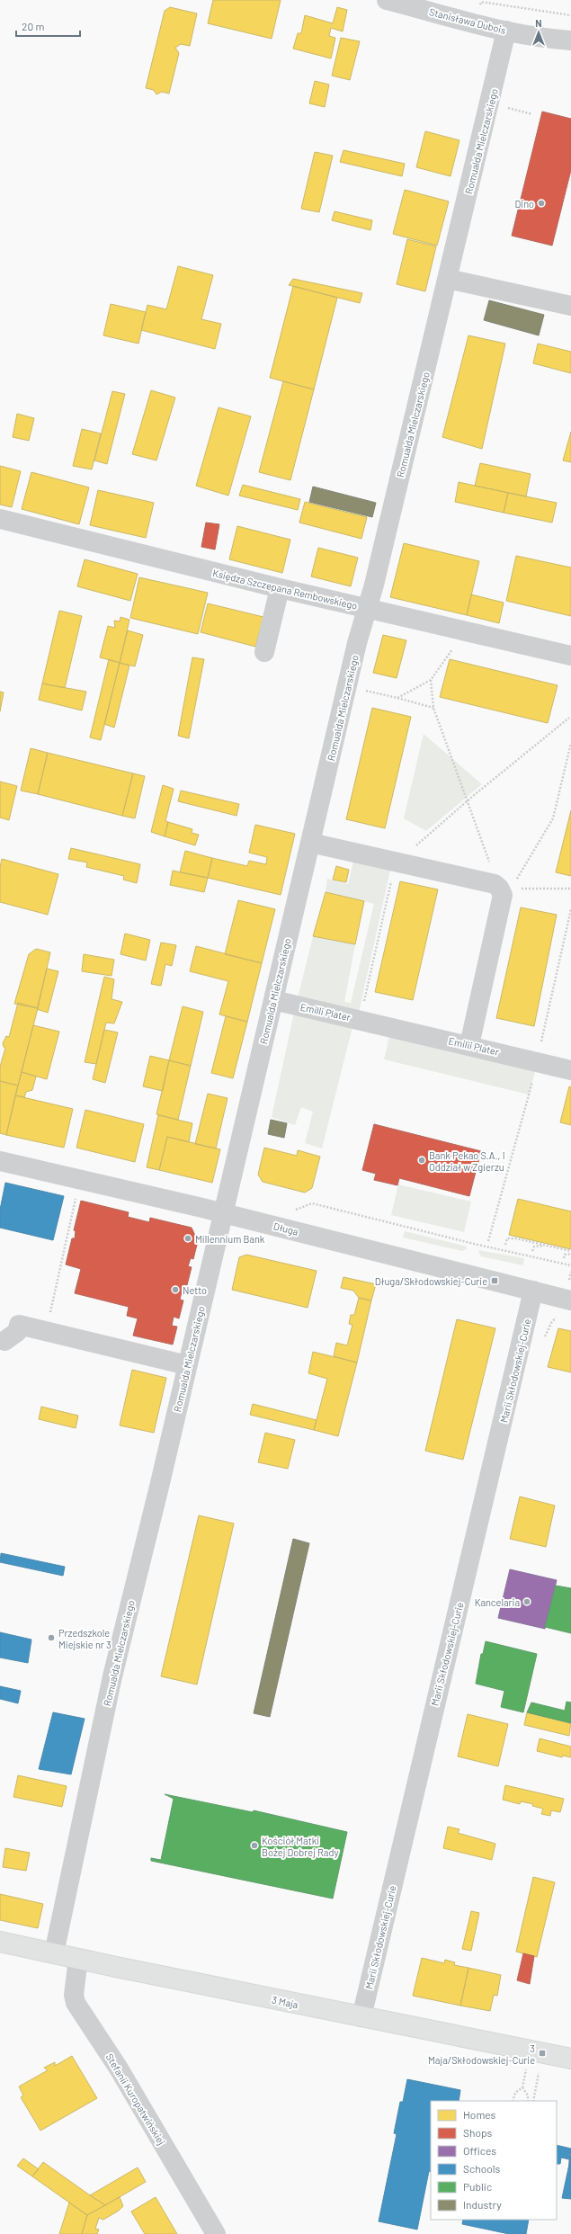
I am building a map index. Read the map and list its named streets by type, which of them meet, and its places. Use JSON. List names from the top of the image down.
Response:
{
  "streets": {
    "main road": ["3 Maja"],
    "street": [
      "Stanisława Dubois",
      "Romualda Mielczarskiego",
      "Księdza Szczepana Rembowskiego",
      "Emilli Plater",
      "Emilii Plater",
      "Długa",
      "Marii Skłodowskiej-Curie",
      "Stefanii Kuropatwińskiej"
    ]
  },
  "crossings": [
    ["Stanisława Dubois", "Romualda Mielczarskiego"],
    ["Romualda Mielczarskiego", "Księdza Szczepana Rembowskiego"],
    ["Romualda Mielczarskiego", "Emilli Plater"],
    ["Romualda Mielczarskiego", "Długa"],
    ["Romualda Mielczarskiego", "3 Maja"],
    ["Emilli Plater", "Emilii Plater"],
    ["Długa", "Marii Skłodowskiej-Curie"],
    ["Marii Skłodowskiej-Curie", "3 Maja"],
    ["3 Maja", "Stefanii Kuropatwińskiej"]
  ],
  "places": {
    "other": [
      "Dino",
      "Bank Pekao S.A., I Oddział w Zgierzu",
      "Millennium Bank",
      "Netto",
      "Kancelaria",
      "Przedszkole Miejskie nr 3",
      "Kościół Matki Bożej Dobrej Rady"
    ],
    "transit": ["Długa/Skłodowskiej-Curie", "3 Maja/Skłodowskiej-Curie"]
  },
  "legend": [
    "Homes",
    "Shops",
    "Offices",
    "Schools",
    "Public",
    "Industry"
  ],
  "scale_bar": "20 m",
  "north": "top"
}
